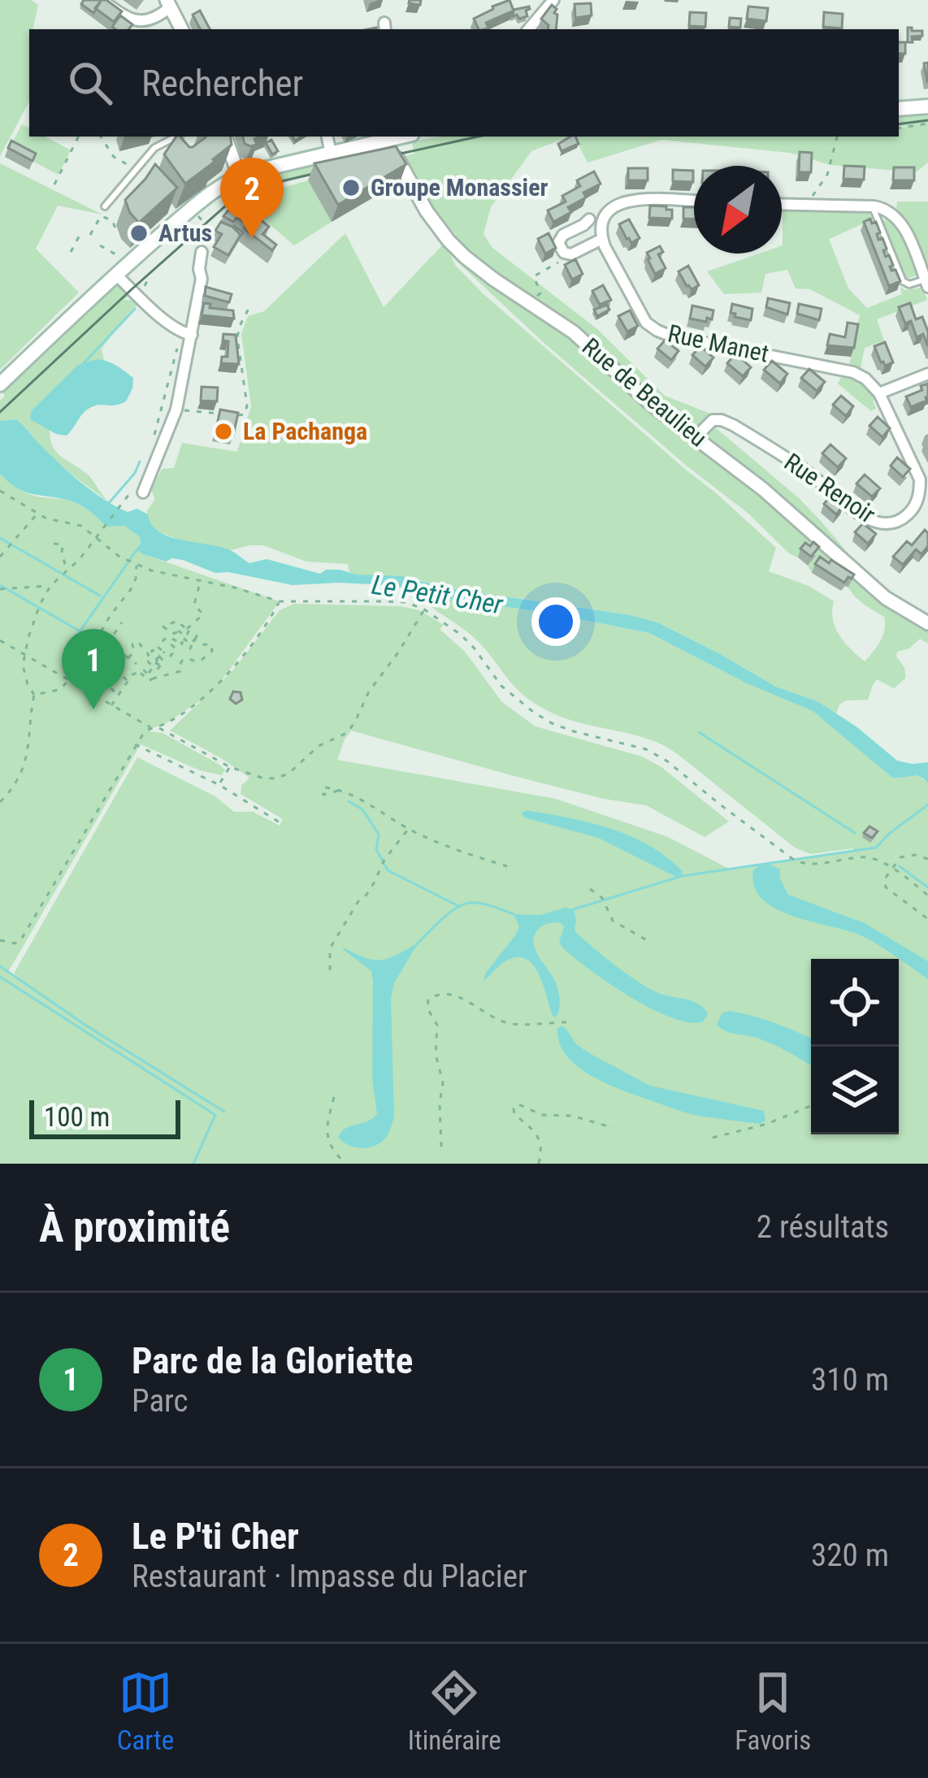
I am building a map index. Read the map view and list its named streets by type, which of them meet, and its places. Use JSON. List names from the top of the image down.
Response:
{
  "streets": {
    "street": ["Rue Manet", "Rue de Beaulieu", "Rue Renoir"]
  },
  "crossings": [
    ["Rue Manet", "Rue Renoir"],
    ["Rue de Beaulieu", "Rue Renoir"]
  ],
  "water": ["Le Petit Cher"],
  "places": ["Groupe Monassier", "Artus", "La Pachanga"],
  "scale_bar": "100 m",
  "north": "bottom left",
  "page": {
    "search": "Rechercher",
    "pins": ["2", "1"],
    "scale": "100 m",
    "heading": ["À proximité", "2 résultats"],
    "list": [
      {
        "mark": "1",
        "name": "Parc de la Gloriette",
        "note": "Parc",
        "value": "310 m"
      },
      {
        "mark": "2",
        "name": "Le P'ti Cher",
        "note": "Restaurant · Impasse du Placier",
        "value": "320 m"
      }
    ],
    "nav": ["Carte", "Itinéraire", "Favoris"]
  }
}
